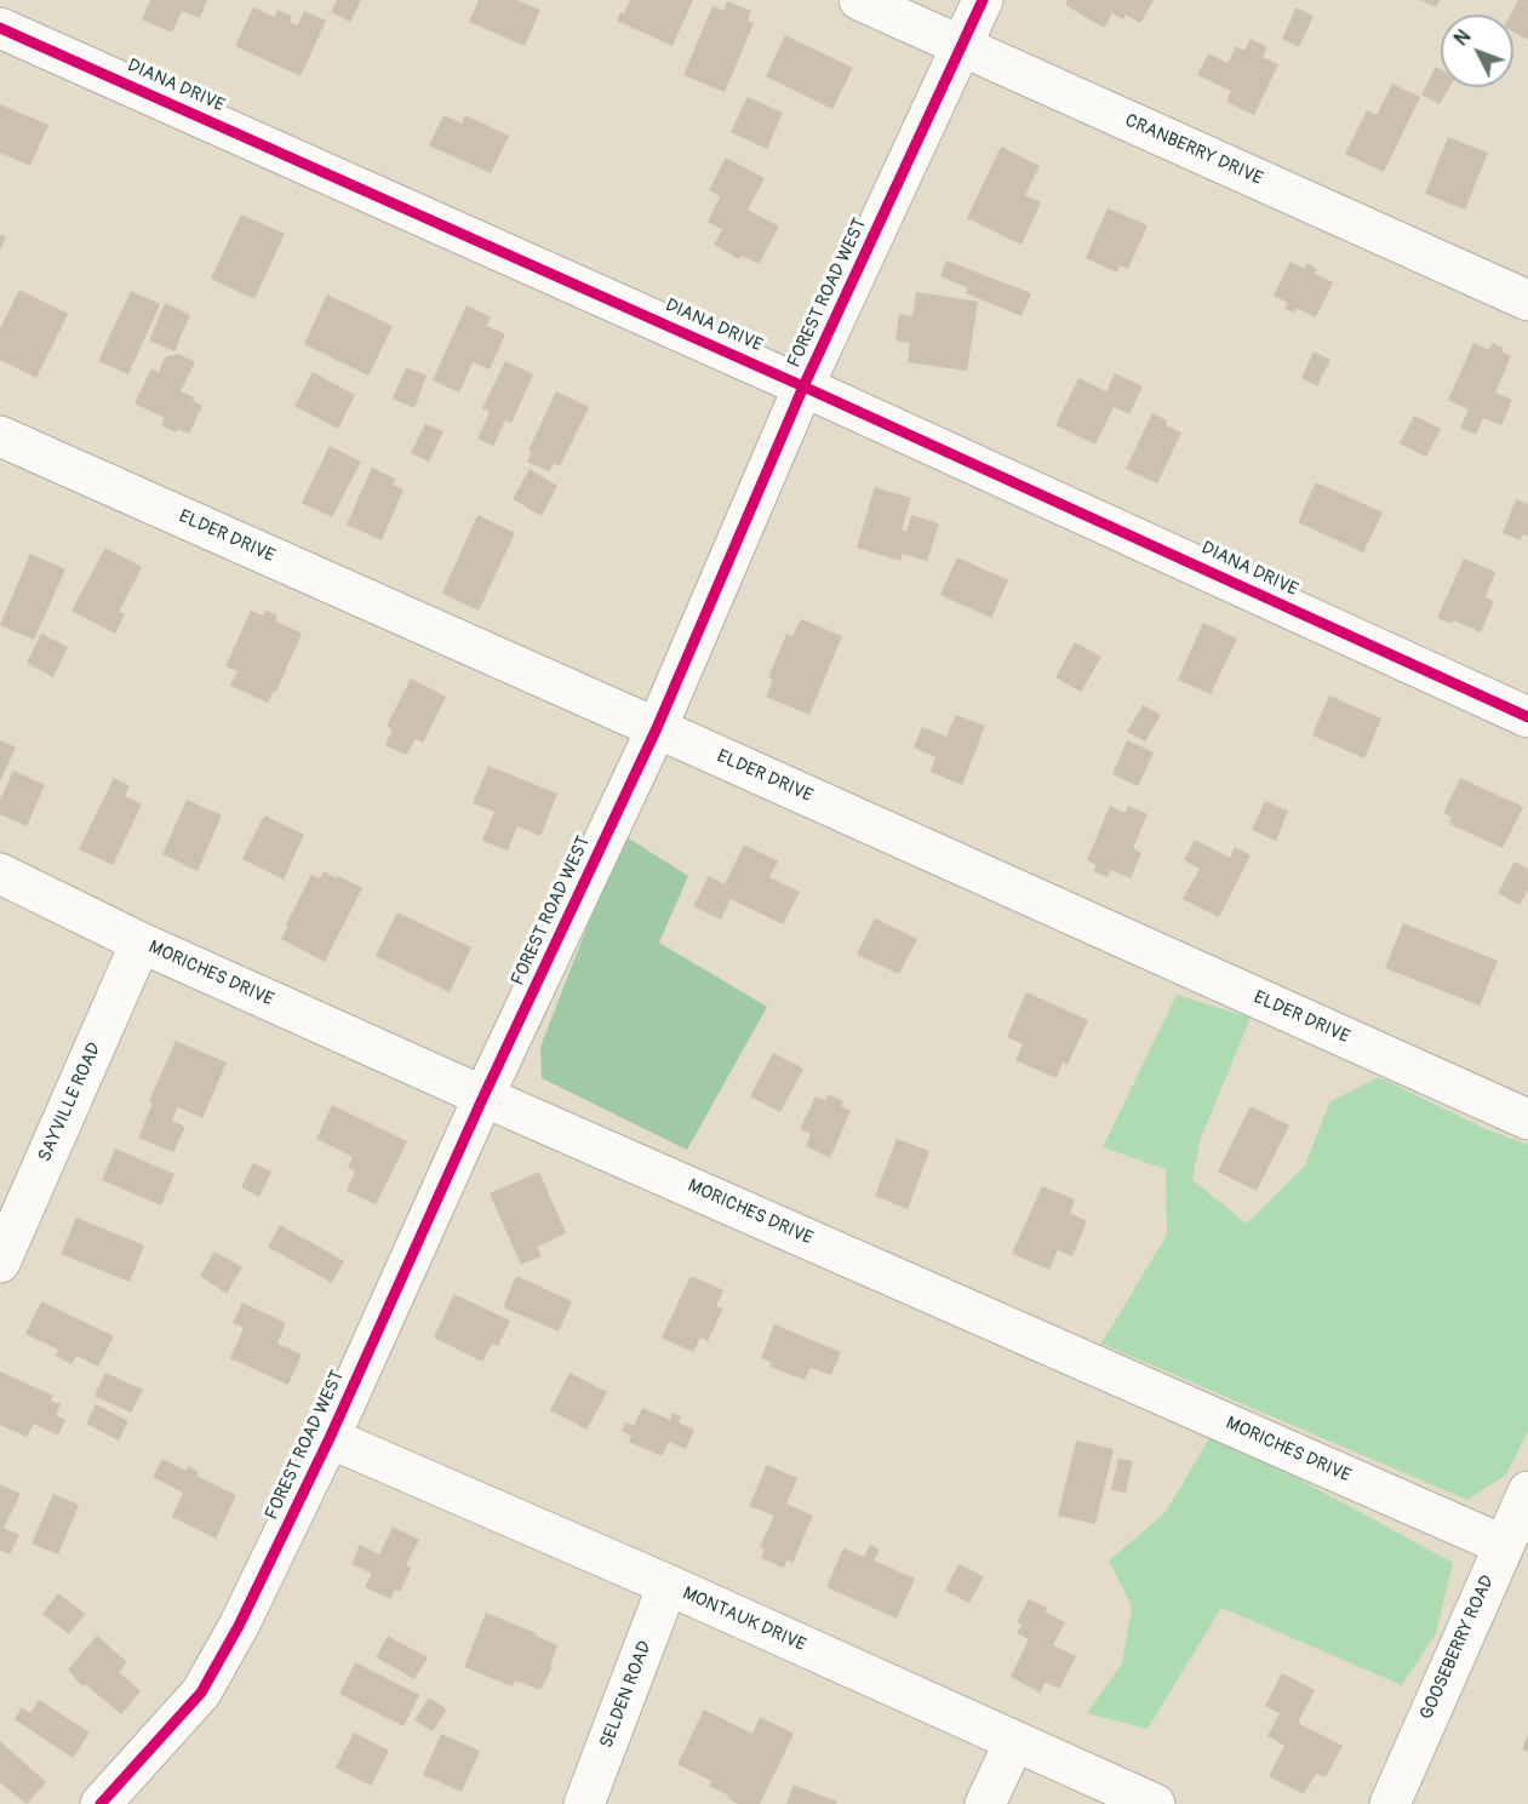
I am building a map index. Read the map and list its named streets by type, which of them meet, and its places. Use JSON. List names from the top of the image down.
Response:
{
  "streets": {
    "street": [
      "DIANA DRIVE",
      "CRANBERRY DRIVE",
      "FOREST ROAD WEST",
      "ELDER DRIVE",
      "MORICHES DRIVE",
      "SAYVILLE ROAD",
      "MONTAUK DRIVE",
      "GOOSEBERRY ROAD",
      "SELDEN ROAD"
    ]
  },
  "crossings": [
    ["DIANA DRIVE", "FOREST ROAD WEST"],
    ["CRANBERRY DRIVE", "FOREST ROAD WEST"],
    ["FOREST ROAD WEST", "ELDER DRIVE"],
    ["FOREST ROAD WEST", "MORICHES DRIVE"],
    ["FOREST ROAD WEST", "MONTAUK DRIVE"],
    ["MORICHES DRIVE", "SAYVILLE ROAD"],
    ["MORICHES DRIVE", "GOOSEBERRY ROAD"],
    ["MONTAUK DRIVE", "SELDEN ROAD"]
  ],
  "north": "top left"
}
